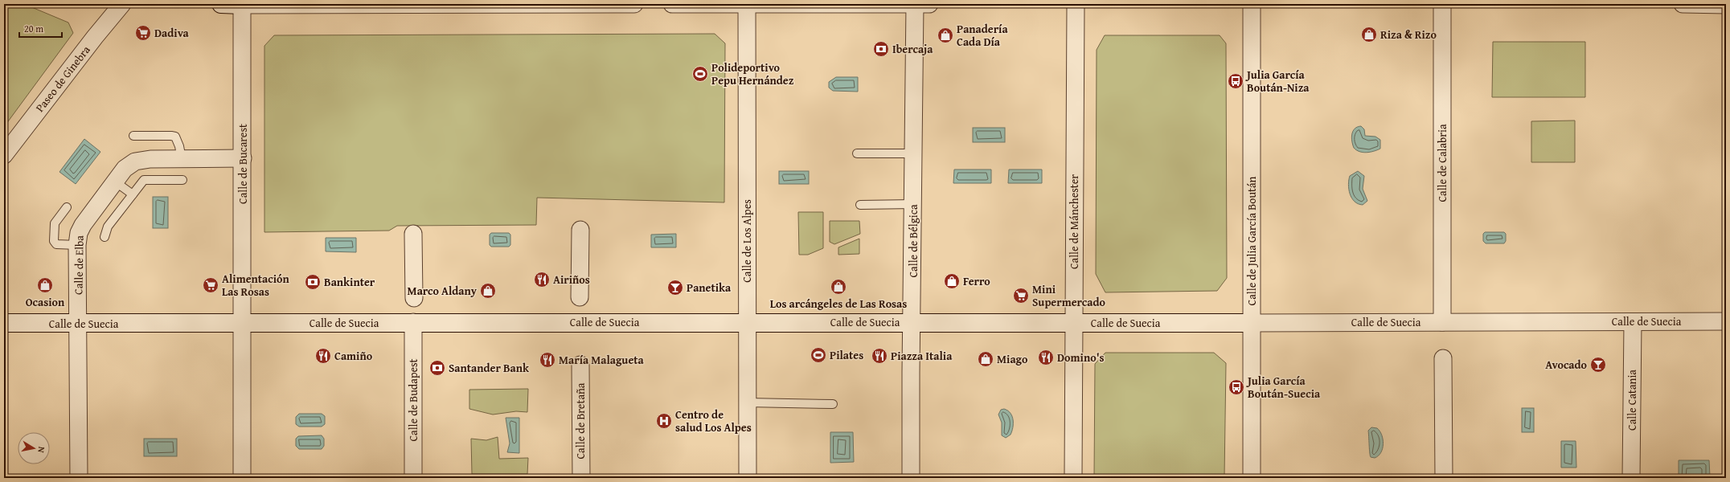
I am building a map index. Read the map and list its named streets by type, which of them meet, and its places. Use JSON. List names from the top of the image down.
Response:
{
  "streets": {
    "street": [
      "Paseo de Ginebra",
      "Calle de Calabria",
      "Calle de Bucarest",
      "Calle de Mánchester",
      "Calle de Los Alpes",
      "Calle de Bélgica",
      "Calle de Julia García Boután",
      "Calle de Elba",
      "Calle de Suecia",
      "Calle de Budapest",
      "Calle Catania",
      "Calle de Bretaña"
    ]
  },
  "crossings": [
    ["Calle de Calabria", "Calle de Suecia"],
    ["Calle de Bucarest", "Calle de Elba"],
    ["Calle de Bucarest", "Calle de Suecia"],
    ["Calle de Mánchester", "Calle de Suecia"],
    ["Calle de Los Alpes", "Calle de Suecia"],
    ["Calle de Bélgica", "Calle de Suecia"],
    ["Calle de Julia García Boután", "Calle de Suecia"],
    ["Calle de Elba", "Calle de Suecia"],
    ["Calle de Suecia", "Calle de Budapest"],
    ["Calle de Suecia", "Calle Catania"]
  ],
  "places": {
    "supermarket": ["Dadiva", "Alimentación Las Rosas", "Mini Supermercado"],
    "shop": [
      "Riza & Rizo",
      "Panadería Cada Día",
      "Ferro",
      "Ocasion",
      "Los arcángeles de Las Rosas",
      "Marco Aldany",
      "Miago"
    ],
    "bank": ["Ibercaja", "Bankinter", "Santander Bank"],
    "sports": ["Polideportivo Pepu Hernández", "Pilates"],
    "bus stop": ["Julia García Boután-Niza", "Julia García Boután-Suecia"],
    "restaurant": [
      "Airiños",
      "Camiño",
      "Piazza Italia",
      "Domino's",
      "María Malagueta"
    ],
    "bar": ["Panetika", "Avocado"],
    "hospital": ["Centro de salud Los Alpes"]
  },
  "scale_bar": "20 m",
  "north": "right"
}
